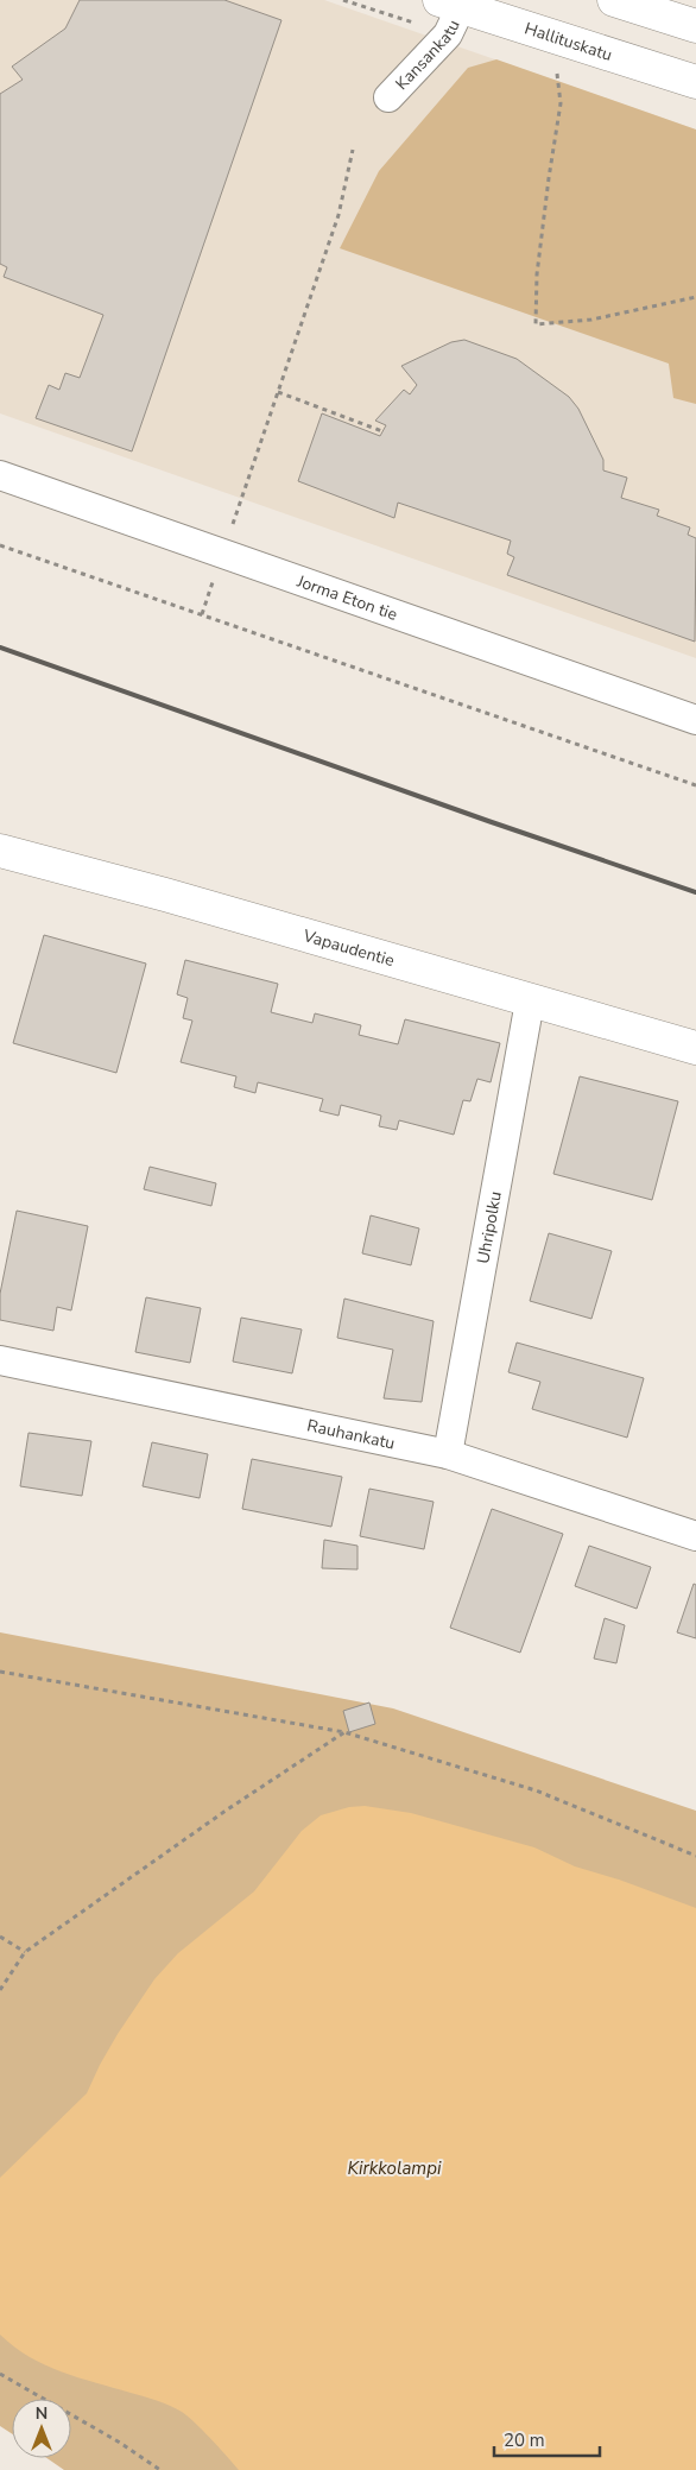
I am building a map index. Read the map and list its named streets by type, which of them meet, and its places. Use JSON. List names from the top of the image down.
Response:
{
  "streets": {
    "street": [
      "Hallituskatu",
      "Kansankatu",
      "Jorma Eton tie",
      "Vapaudentie",
      "Uhripolku",
      "Rauhankatu"
    ]
  },
  "crossings": [
    ["Hallituskatu", "Kansankatu"],
    ["Vapaudentie", "Uhripolku"],
    ["Uhripolku", "Rauhankatu"]
  ],
  "water": ["Kirkkolampi"],
  "scale_bar": "20 m",
  "north": "top"
}
